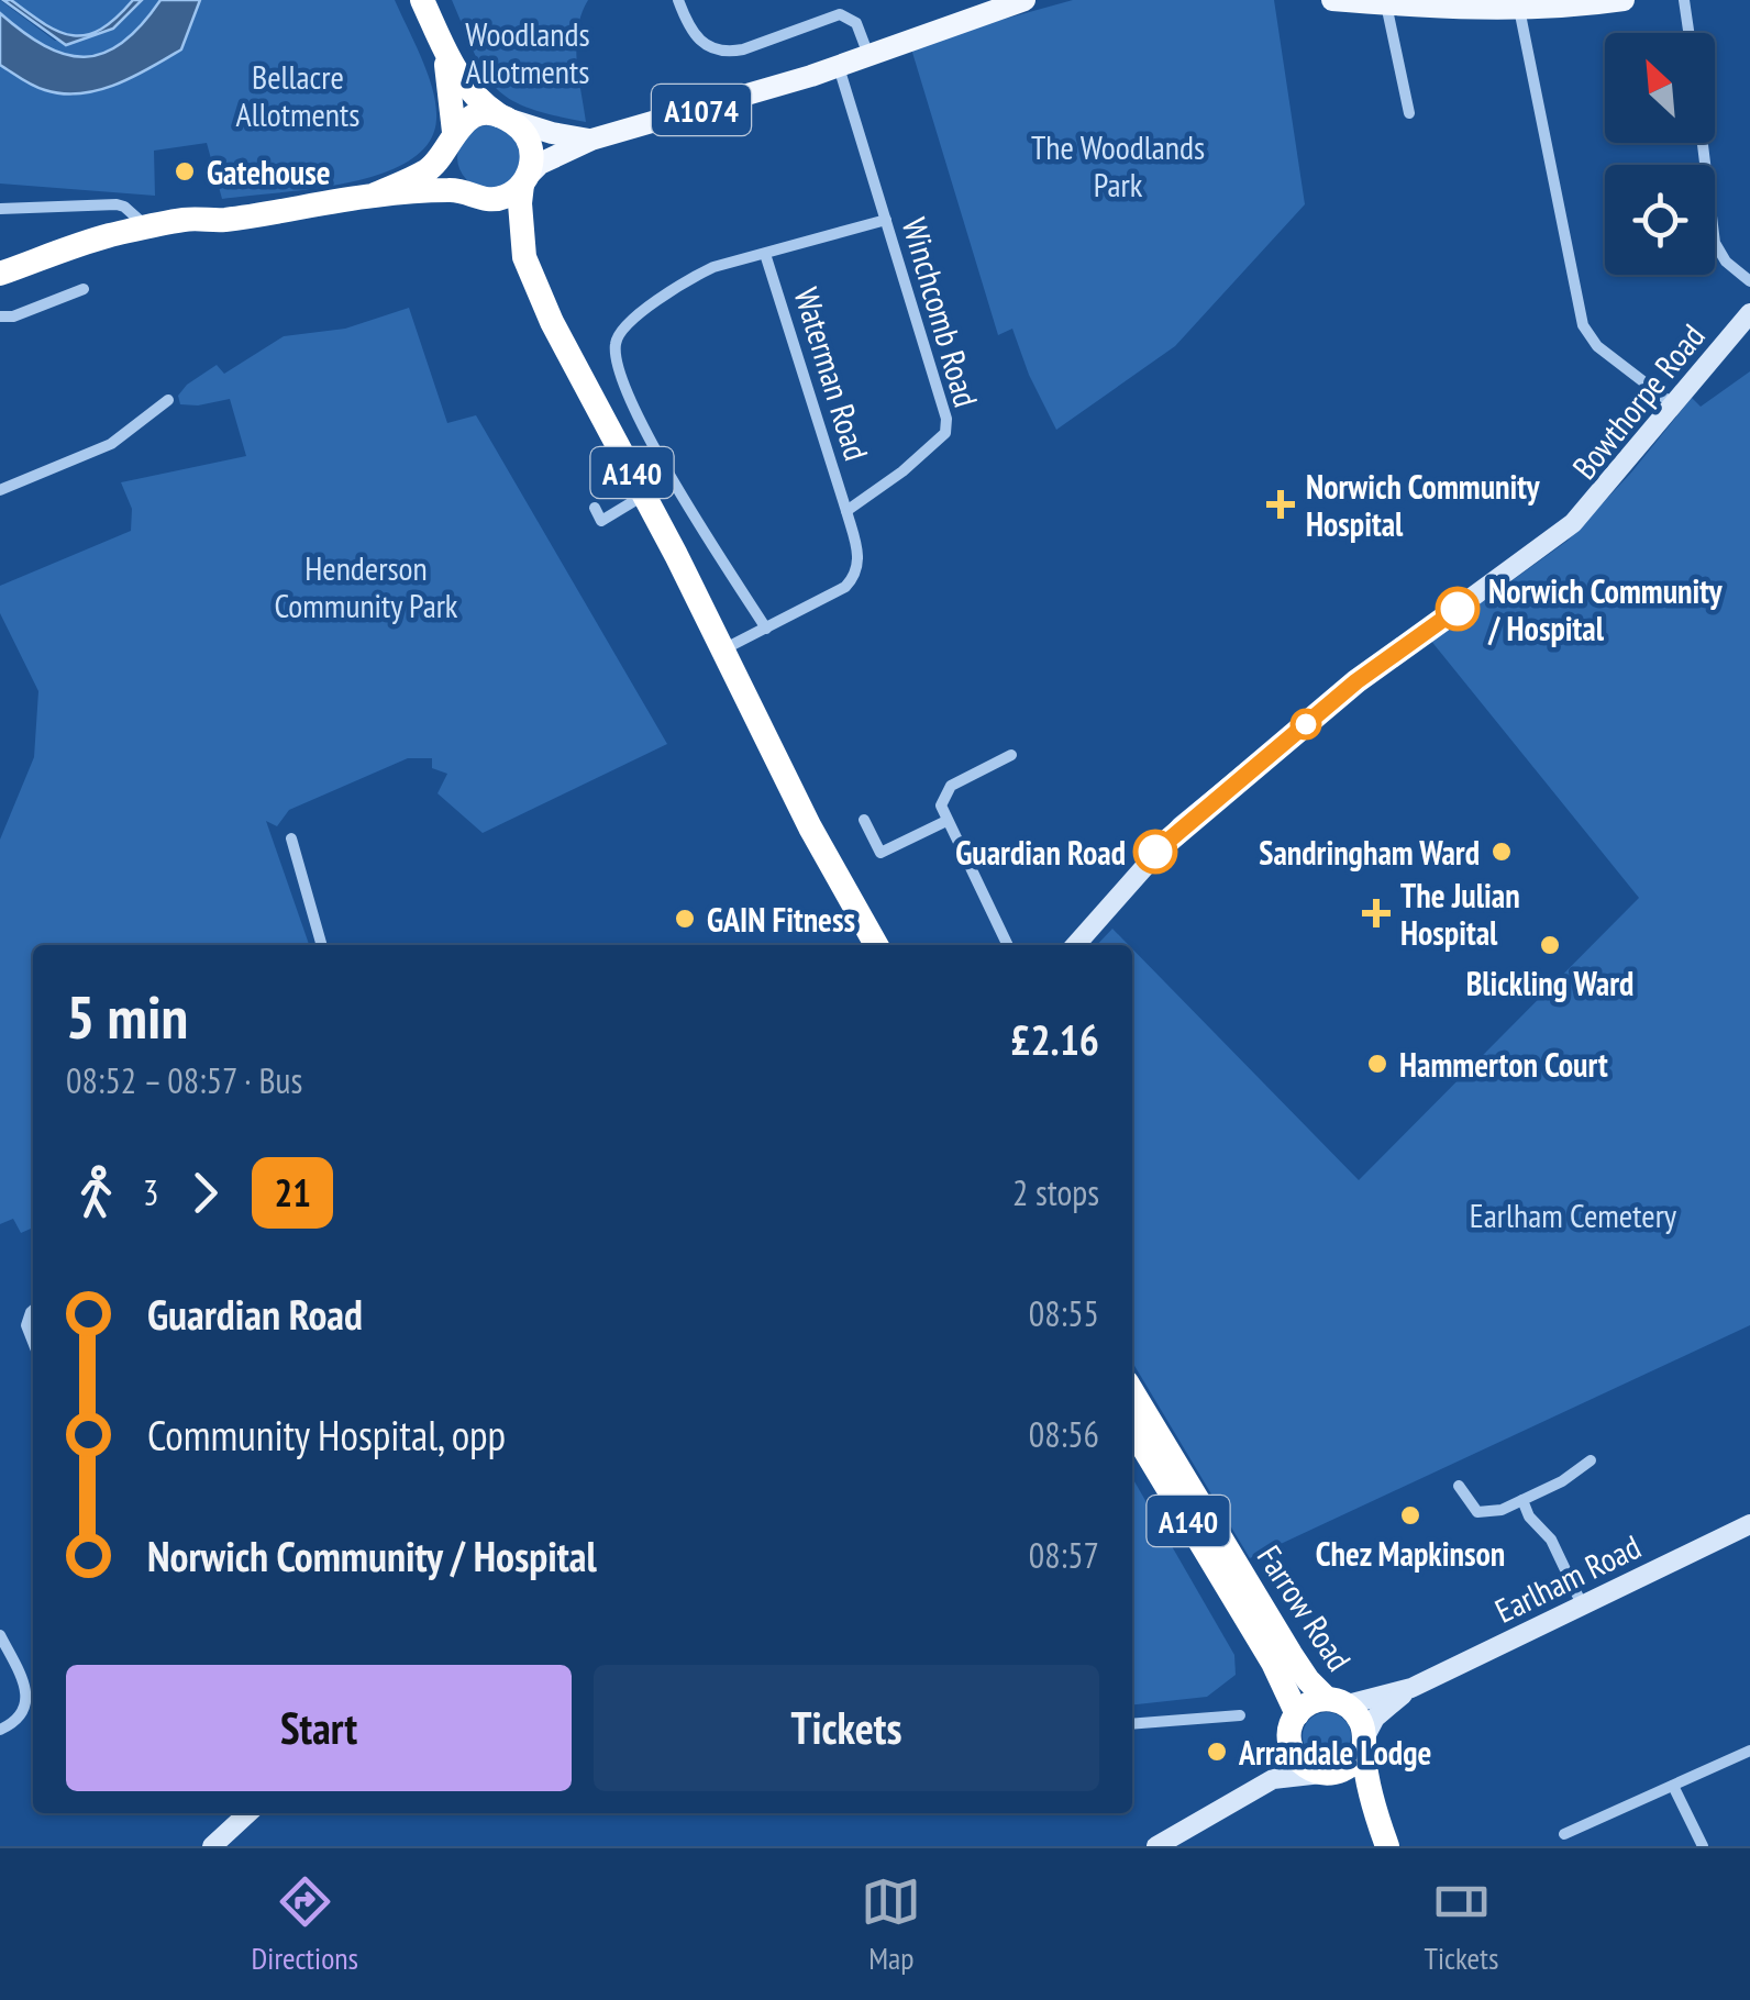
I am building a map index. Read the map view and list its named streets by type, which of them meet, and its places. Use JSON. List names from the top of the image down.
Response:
{
  "streets": {
    "highway": ["A1074", "A140", "Farrow Road"],
    "street": [
      "Winchcomb Road",
      "Waterman Road",
      "Bowthorpe Road",
      "Earlham Road"
    ]
  },
  "crossings": [
    ["A1074", "Winchcomb Road"],
    ["A1074", "A140"],
    ["Winchcomb Road", "Waterman Road"],
    ["A140", "Earlham Road"],
    ["A140", "Farrow Road"],
    ["Earlham Road", "Farrow Road"]
  ],
  "parks": [
    "Woodlands Allotments",
    "Bellacre Allotments",
    "The Woodlands Park",
    "Henderson Community Park",
    "Earlham Cemetery"
  ],
  "places": {
    "other": [
      "Gatehouse",
      "Norwich Community / Hospital",
      "Guardian Road",
      "Sandringham Ward",
      "GAIN Fitness",
      "Blickling Ward",
      "Hammerton Court",
      "Chez Mapkinson",
      "Arrandale Lodge"
    ],
    "health": ["Norwich Community Hospital", "The Julian Hospital"]
  },
  "lines": ["bus line 21"],
  "north": "top left",
  "page": {
    "heading": ["5 min", "08:52 – 08:57 · Bus", "£2.16"],
    "legs": ["3", "21", "2 stops"],
    "list": [
      {
        "name": "Guardian Road",
        "value": "08:55"
      },
      {
        "name": "Community Hospital, opp",
        "value": "08:56"
      },
      {
        "name": "Norwich Community / Hospital",
        "value": "08:57"
      }
    ],
    "buttons": ["Start", "Tickets"],
    "tabs": ["Directions", "Map", "Tickets"]
  }
}
